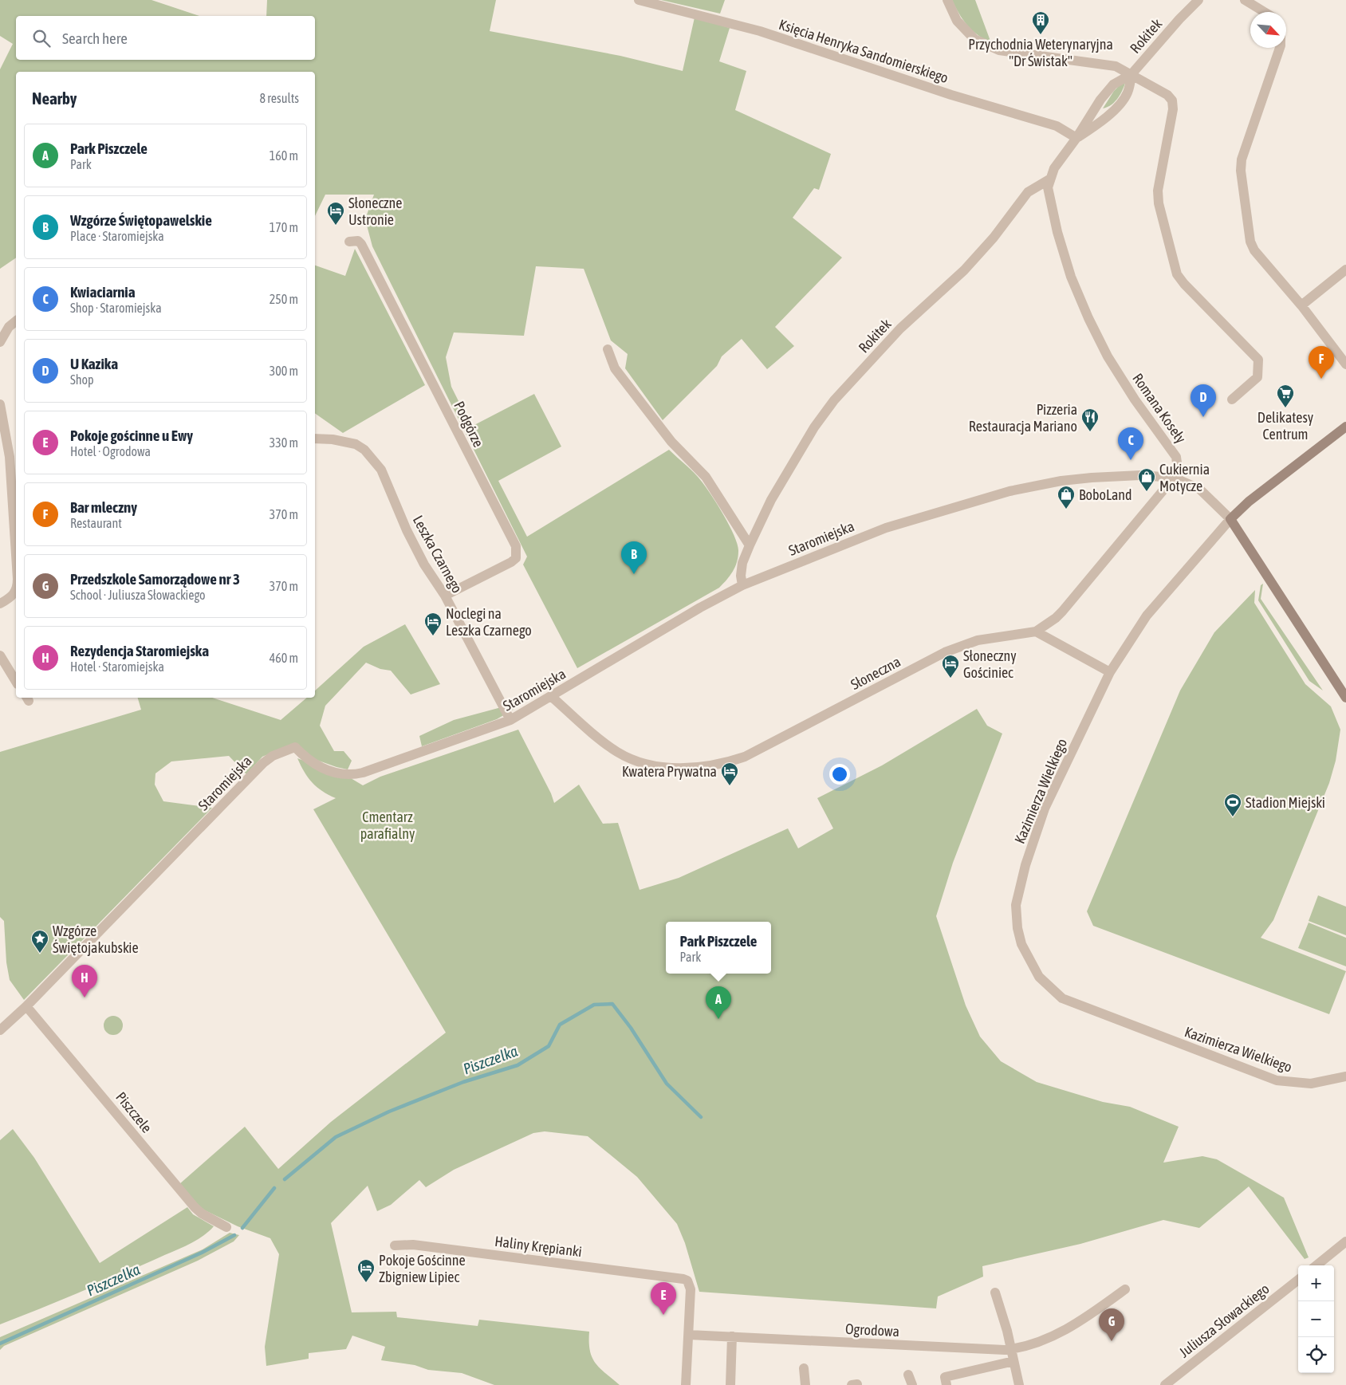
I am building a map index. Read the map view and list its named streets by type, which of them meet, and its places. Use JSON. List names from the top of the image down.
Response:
{
  "streets": {
    "street": [
      "Rokitek",
      "Księcia Henryka Sandomierskiego",
      "Romana Koseły",
      "Podgórze",
      "Staromiejska",
      "Leszka Czarnego",
      "Słoneczna",
      "Kazimierza Wielkiego",
      "Piszczele",
      "Haliny Krępianki",
      "Juliusza Słowackiego",
      "Ogrodowa"
    ]
  },
  "crossings": [
    ["Rokitek", "Księcia Henryka Sandomierskiego"],
    ["Rokitek", "Romana Koseły"],
    ["Rokitek", "Staromiejska"],
    ["Romana Koseły", "Staromiejska"],
    ["Romana Koseły", "Słoneczna"],
    ["Podgórze", "Leszka Czarnego"],
    ["Staromiejska", "Leszka Czarnego"],
    ["Staromiejska", "Słoneczna"],
    ["Staromiejska", "Piszczele"],
    ["Haliny Krępianki", "Ogrodowa"]
  ],
  "water": ["Piszczelka"],
  "parks": ["Cmentarz parafialny"],
  "places": {
    "building": ["Przychodnia Weterynaryjna \"Dr Świstak\""],
    "hotel": [
      "Słoneczne Ustronie",
      "Noclegi na Leszka Czarnego",
      "Słoneczny Gościniec",
      "Kwatera Prywatna",
      "Pokoje Gościnne Zbigniew Lipiec"
    ],
    "supermarket": ["Delikatesy Centrum"],
    "restaurant": ["Pizzeria Restauracja Mariano"],
    "shop": ["Cukiernia Motycze", "BoboLand"],
    "sports": ["Stadion Miejski"],
    "place": ["Wzgórze Świętojakubskie"]
  },
  "north": "bottom right",
  "page": {
    "search": "Search here",
    "heading": ["Nearby", "8 results"],
    "list": [
      {
        "mark": "A",
        "name": "Park Piszczele",
        "note": "Park",
        "value": "160 m"
      },
      {
        "mark": "B",
        "name": "Wzgórze Świętopawelskie",
        "note": "Place · Staromiejska",
        "value": "170 m"
      },
      {
        "mark": "C",
        "name": "Kwiaciarnia",
        "note": "Shop · Staromiejska",
        "value": "250 m"
      },
      {
        "mark": "D",
        "name": "U Kazika",
        "note": "Shop",
        "value": "300 m"
      },
      {
        "mark": "E",
        "name": "Pokoje gościnne u Ewy",
        "note": "Hotel · Ogrodowa",
        "value": "330 m"
      },
      {
        "mark": "F",
        "name": "Bar mleczny",
        "note": "Restaurant",
        "value": "370 m"
      },
      {
        "mark": "G",
        "name": "Przedszkole Samorządowe nr 3",
        "note": "School · Juliusza Słowackiego",
        "value": "370 m"
      },
      {
        "mark": "H",
        "name": "Rezydencja Staromiejska",
        "note": "Hotel · Staromiejska",
        "value": "460 m"
      }
    ],
    "pins": [
      "F",
      "D",
      "C",
      "B",
      "H",
      "A",
      "E",
      "G"
    ],
    "popup": ["Park Piszczele", "Park"],
    "map_buttons": ["+", "−"]
  }
}
